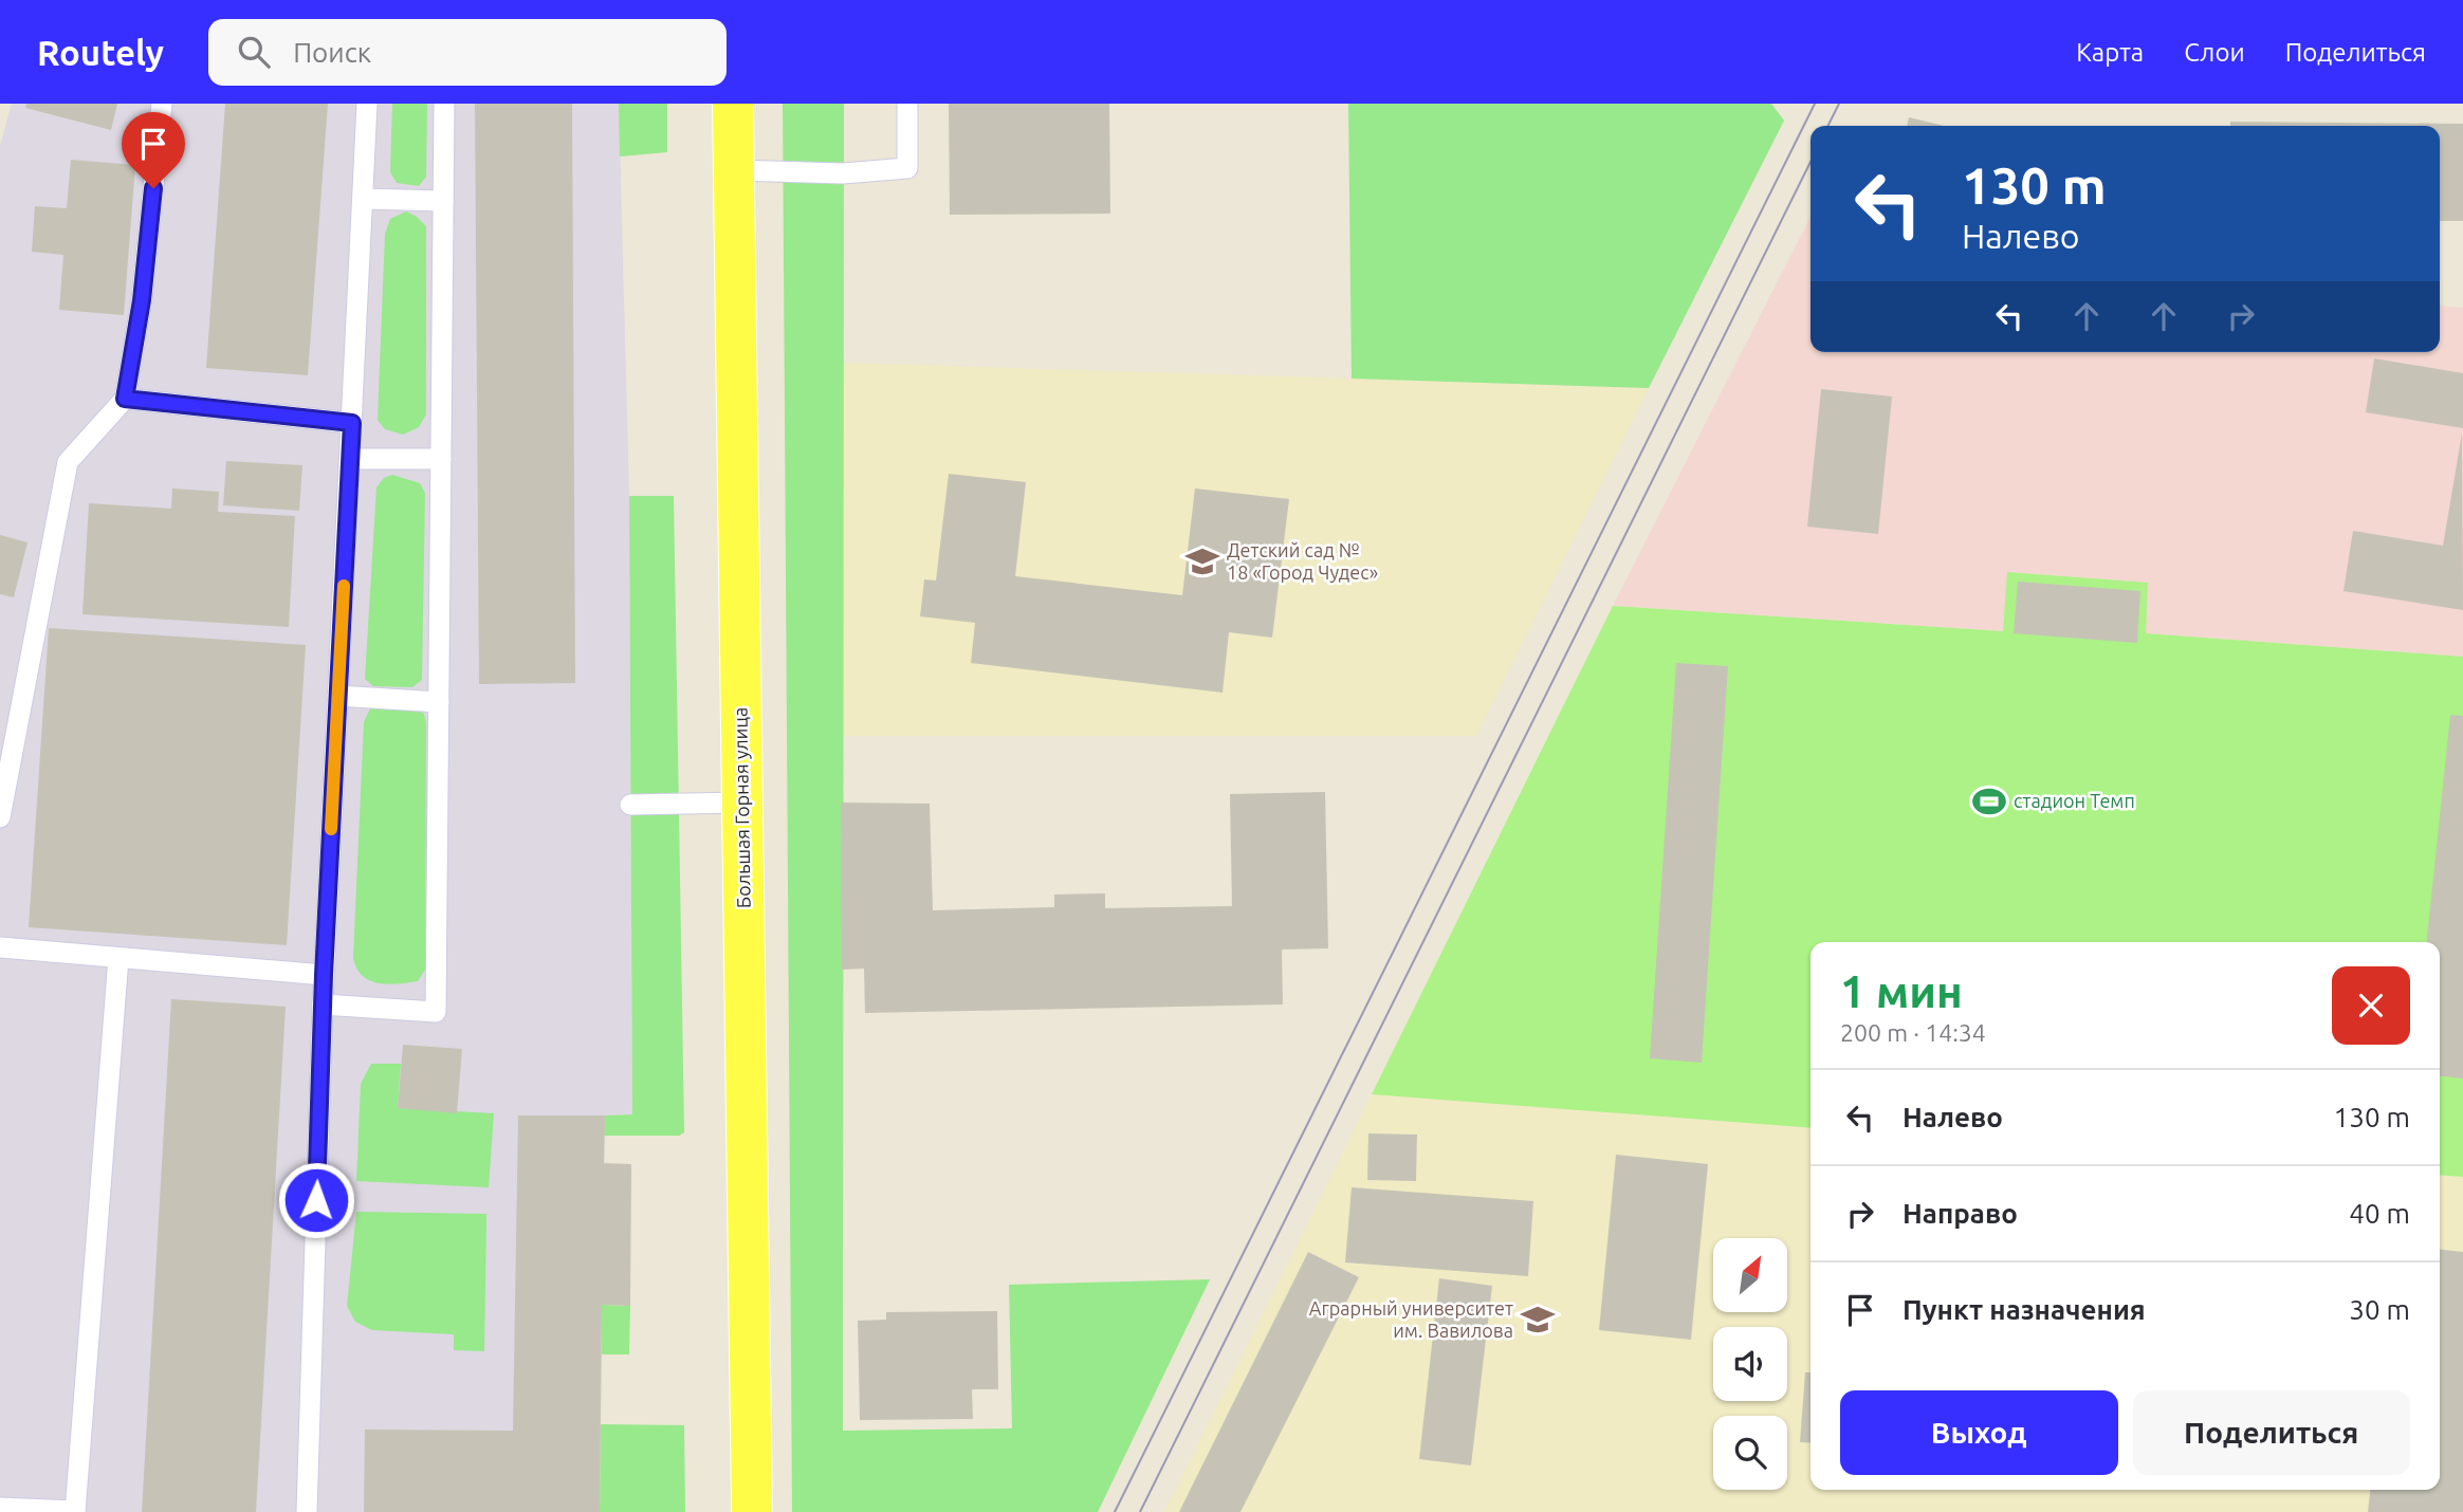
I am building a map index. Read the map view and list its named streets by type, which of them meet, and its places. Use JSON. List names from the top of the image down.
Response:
{
  "streets": {
    "main road": ["Большая Горная улица"]
  },
  "places": {
    "school or university": ["Детский сад № 18 «Город Чудес»", "Аграрный университет им. Вавилова"],
    "sports": ["стадион Темп"]
  },
  "north": "top right",
  "page": {
    "header": "Routely",
    "search": "Поиск",
    "nav": ["Карта", "Слои", "Поделиться"],
    "turn": ["130 m", "Налево"],
    "heading": ["1 мин", "200 m · 14:34"],
    "list": [
      {
        "name": "Налево",
        "value": "130 m"
      },
      {
        "name": "Направо",
        "value": "40 m"
      },
      {
        "name": "Пункт назначения",
        "value": "30 m"
      }
    ],
    "buttons": ["Выход", "Поделиться"]
  }
}
